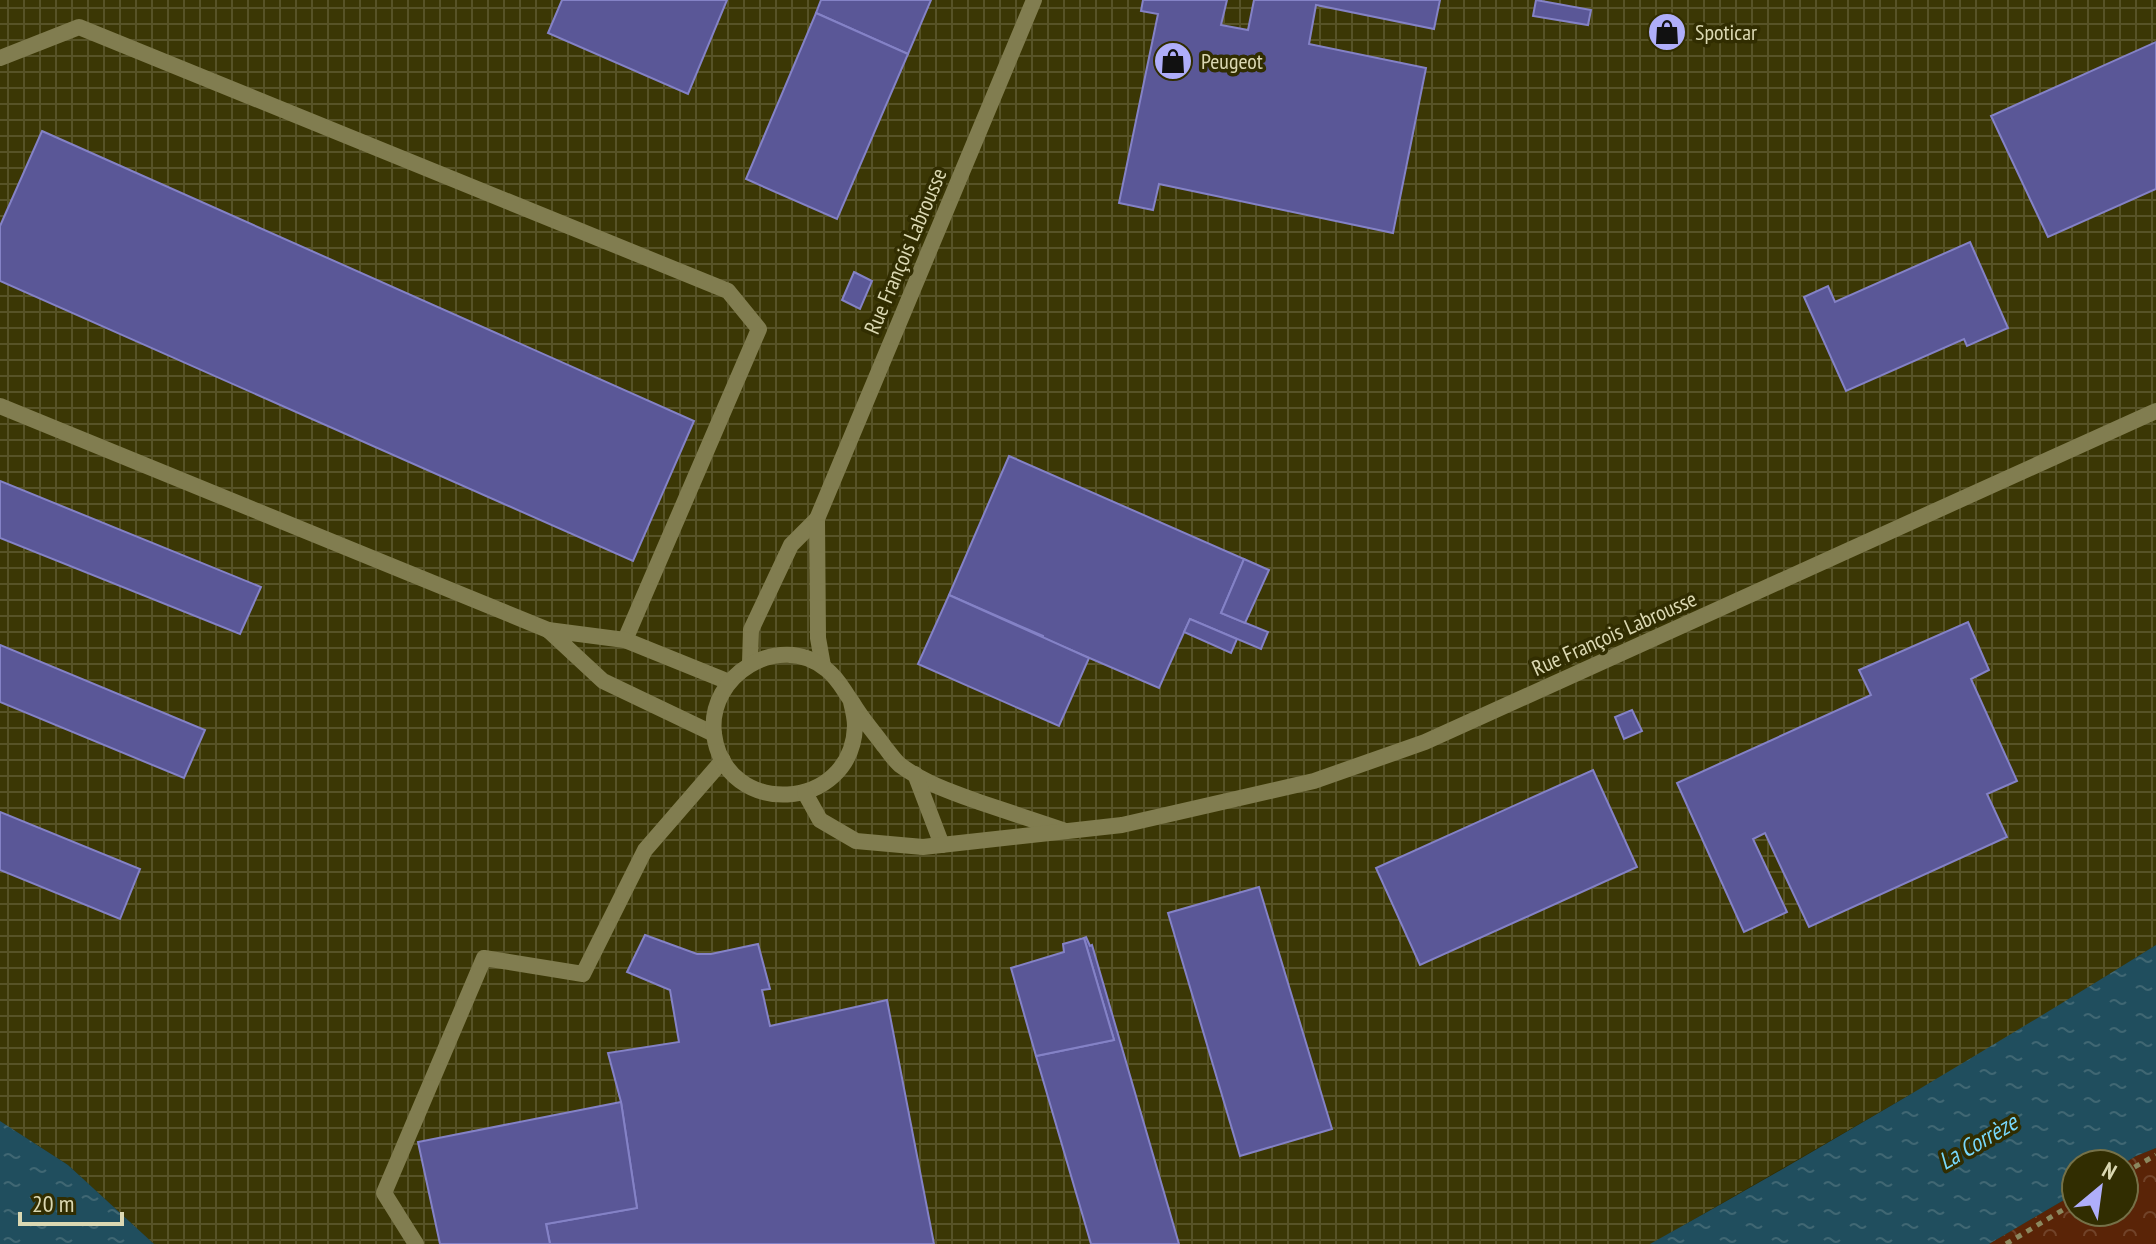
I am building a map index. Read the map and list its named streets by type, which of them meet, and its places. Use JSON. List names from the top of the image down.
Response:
{
  "streets": {
    "street": ["Rue François Labrousse"]
  },
  "water": ["La Corrèze"],
  "places": {
    "shop": ["Spoticar", "Peugeot"]
  },
  "scale_bar": "20 m",
  "north": "top right"
}
